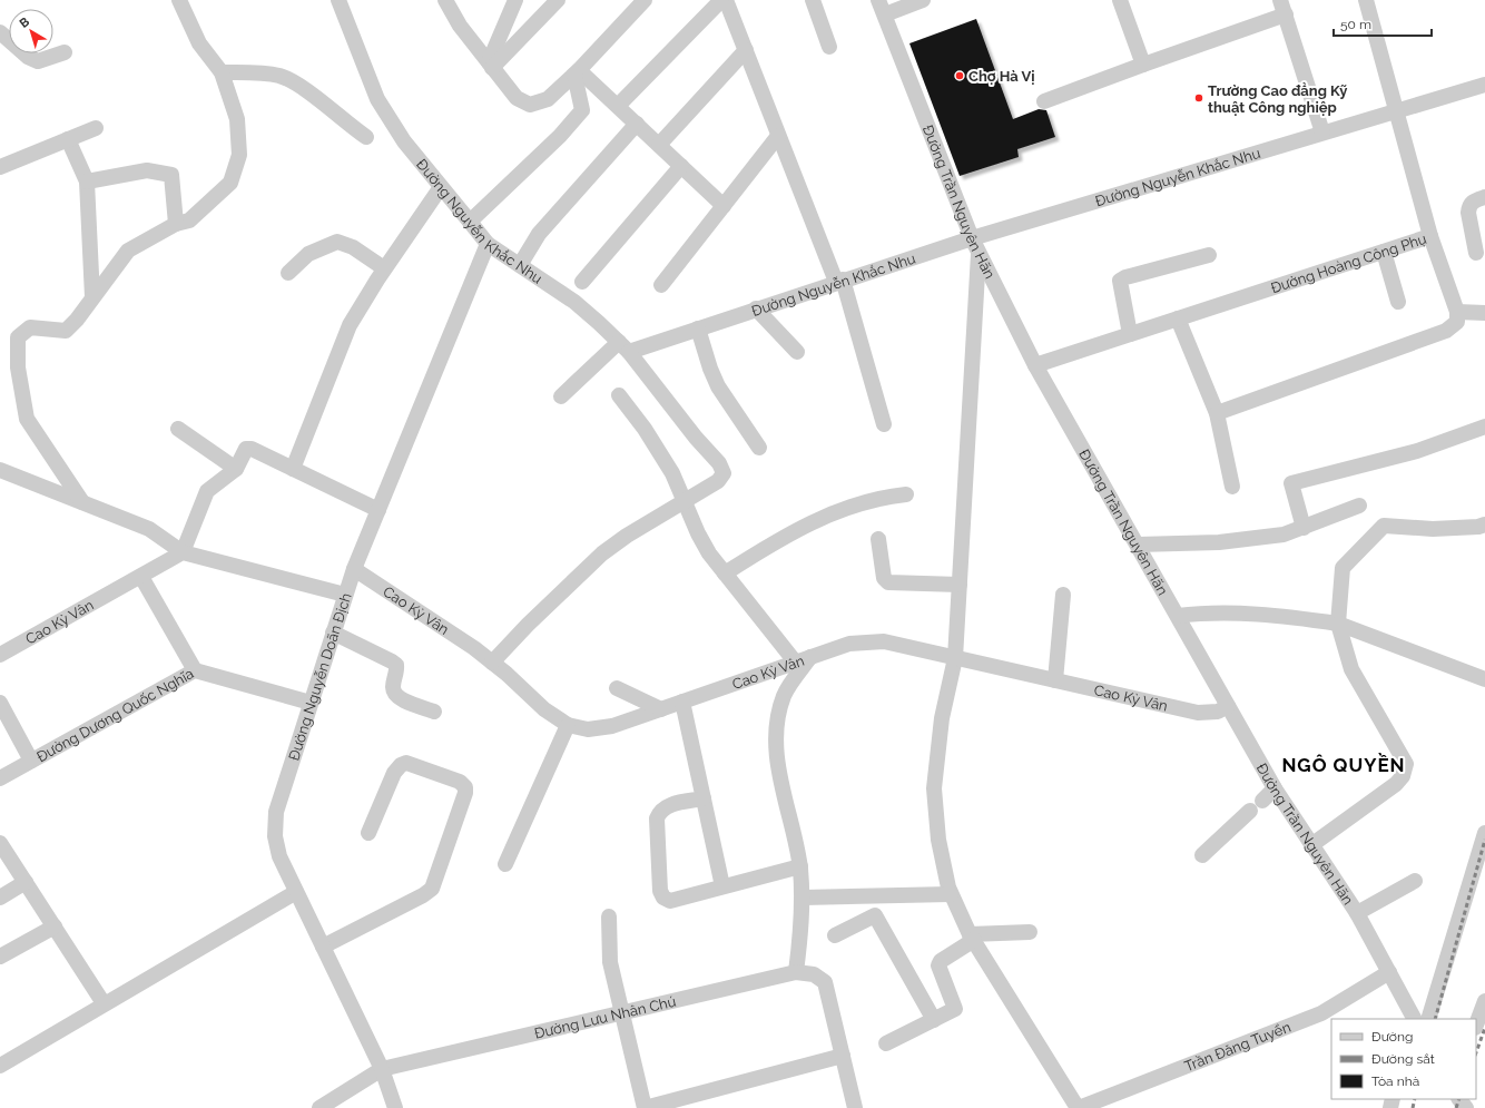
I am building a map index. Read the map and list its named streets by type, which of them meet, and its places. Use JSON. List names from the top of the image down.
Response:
{
  "streets": {
    "street": [
      "Đường Nguyễn Khắc Nhu",
      "Đường Trần Nguyên Hãn",
      "Đường Hoàng Công Phụ",
      "Cao Kỳ Vân",
      "Đường Nguyễn Doãn Địch",
      "Đường Dương Quốc Nghĩa",
      "Đường Lưu Nhân Chú",
      "Trần Đăng Tuyển"
    ]
  },
  "crossings": [
    ["Đường Nguyễn Khắc Nhu", "Đường Trần Nguyên Hãn"],
    ["Đường Nguyễn Khắc Nhu", "Đường Hoàng Công Phụ"],
    ["Đường Nguyễn Khắc Nhu", "Đường Nguyễn Doãn Địch"],
    ["Đường Trần Nguyên Hãn", "Đường Hoàng Công Phụ"],
    ["Đường Trần Nguyên Hãn", "Cao Kỳ Vân"],
    ["Đường Trần Nguyên Hãn", "Trần Đăng Tuyển"],
    ["Cao Kỳ Vân", "Đường Nguyễn Doãn Địch"],
    ["Đường Nguyễn Doãn Địch", "Đường Dương Quốc Nghĩa"],
    ["Đường Nguyễn Doãn Địch", "Đường Lưu Nhân Chú"]
  ],
  "districts": ["NGÔ QUYỀN"],
  "places": ["Chợ Hà Vị", "Trường Cao đẳng Kỹ thuật Công nghiệp"],
  "legend": ["Đường", "Đường sắt", "Tòa nhà"],
  "scale_bar": "50 m",
  "north": "top left"
}
